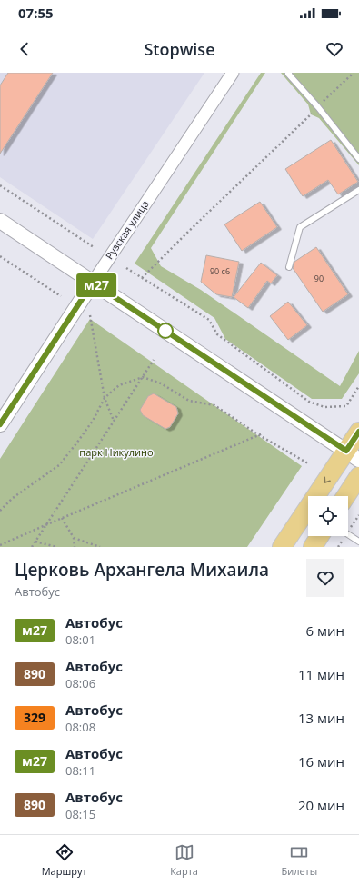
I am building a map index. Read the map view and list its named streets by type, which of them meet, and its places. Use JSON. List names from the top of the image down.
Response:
{
  "streets": {
    "street": ["Рузская улица"]
  },
  "parks": ["парк Никулино"],
  "lines": ["bus line м27"],
  "house_numbers": ["90 с6", "90"],
  "page": {
    "status": "07:55",
    "header": "Stopwise",
    "on_map": "м27",
    "heading": ["Церковь Архангела Михаила", "Автобус"],
    "list": [
      {
        "mark": "м27",
        "name": "Автобус",
        "note": "08:01",
        "value": "6 мин"
      },
      {
        "mark": "890",
        "name": "Автобус",
        "note": "08:06",
        "value": "11 мин"
      },
      {
        "mark": "329",
        "name": "Автобус",
        "note": "08:08",
        "value": "13 мин"
      },
      {
        "mark": "м27",
        "name": "Автобус",
        "note": "08:11",
        "value": "16 мин"
      },
      {
        "mark": "890",
        "name": "Автобус",
        "note": "08:15",
        "value": "20 мин"
      }
    ],
    "tabs": ["Маршрут", "Карта", "Билеты"]
  }
}
